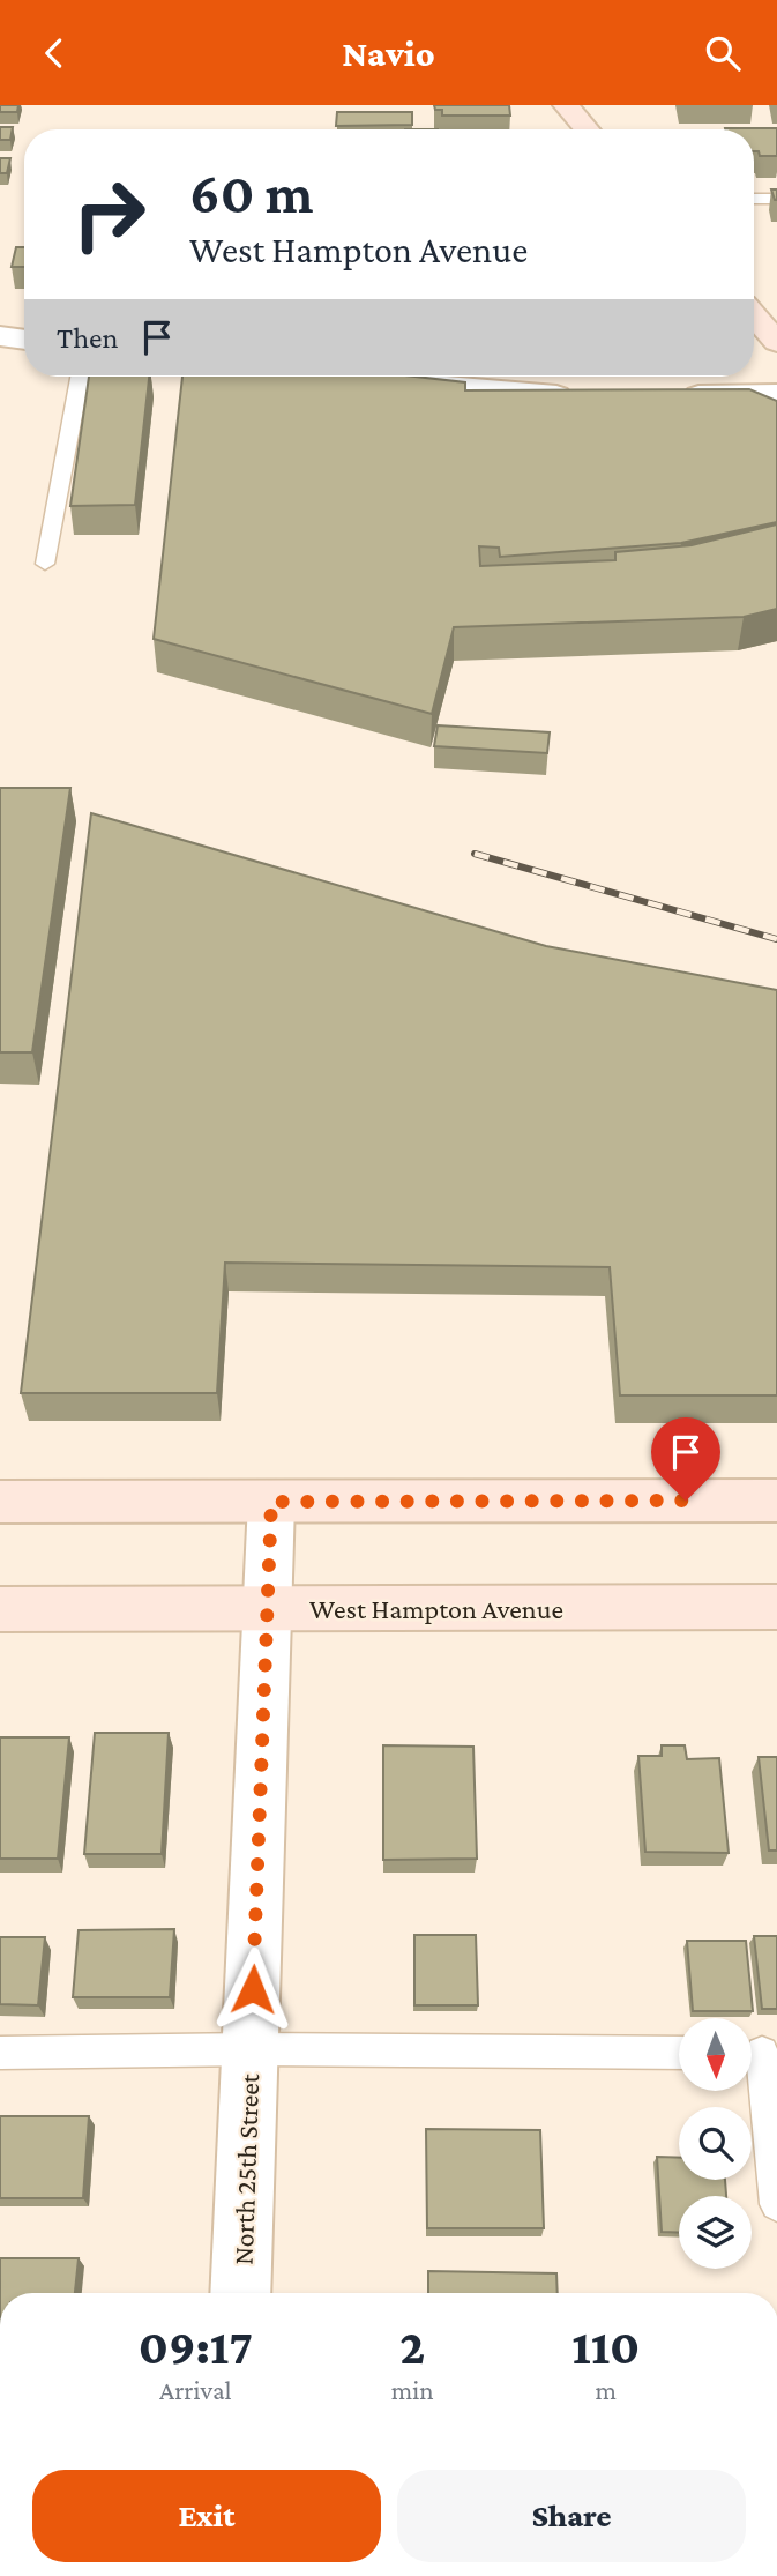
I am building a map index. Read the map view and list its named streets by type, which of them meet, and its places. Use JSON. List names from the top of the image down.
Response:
{
  "streets": {
    "main road": ["West Hampton Avenue"],
    "street": ["North 25th Street"]
  },
  "crossings": [
    ["West Hampton Avenue", "North 25th Street"]
  ],
  "north": "bottom",
  "page": {
    "header": "Navio",
    "turn": ["60 m", "West Hampton Avenue"],
    "then": "Then",
    "eta": [
      "09:17",
      "Arrival",
      "2",
      "min",
      "110",
      "m"
    ],
    "buttons": ["Exit", "Share"]
  }
}
